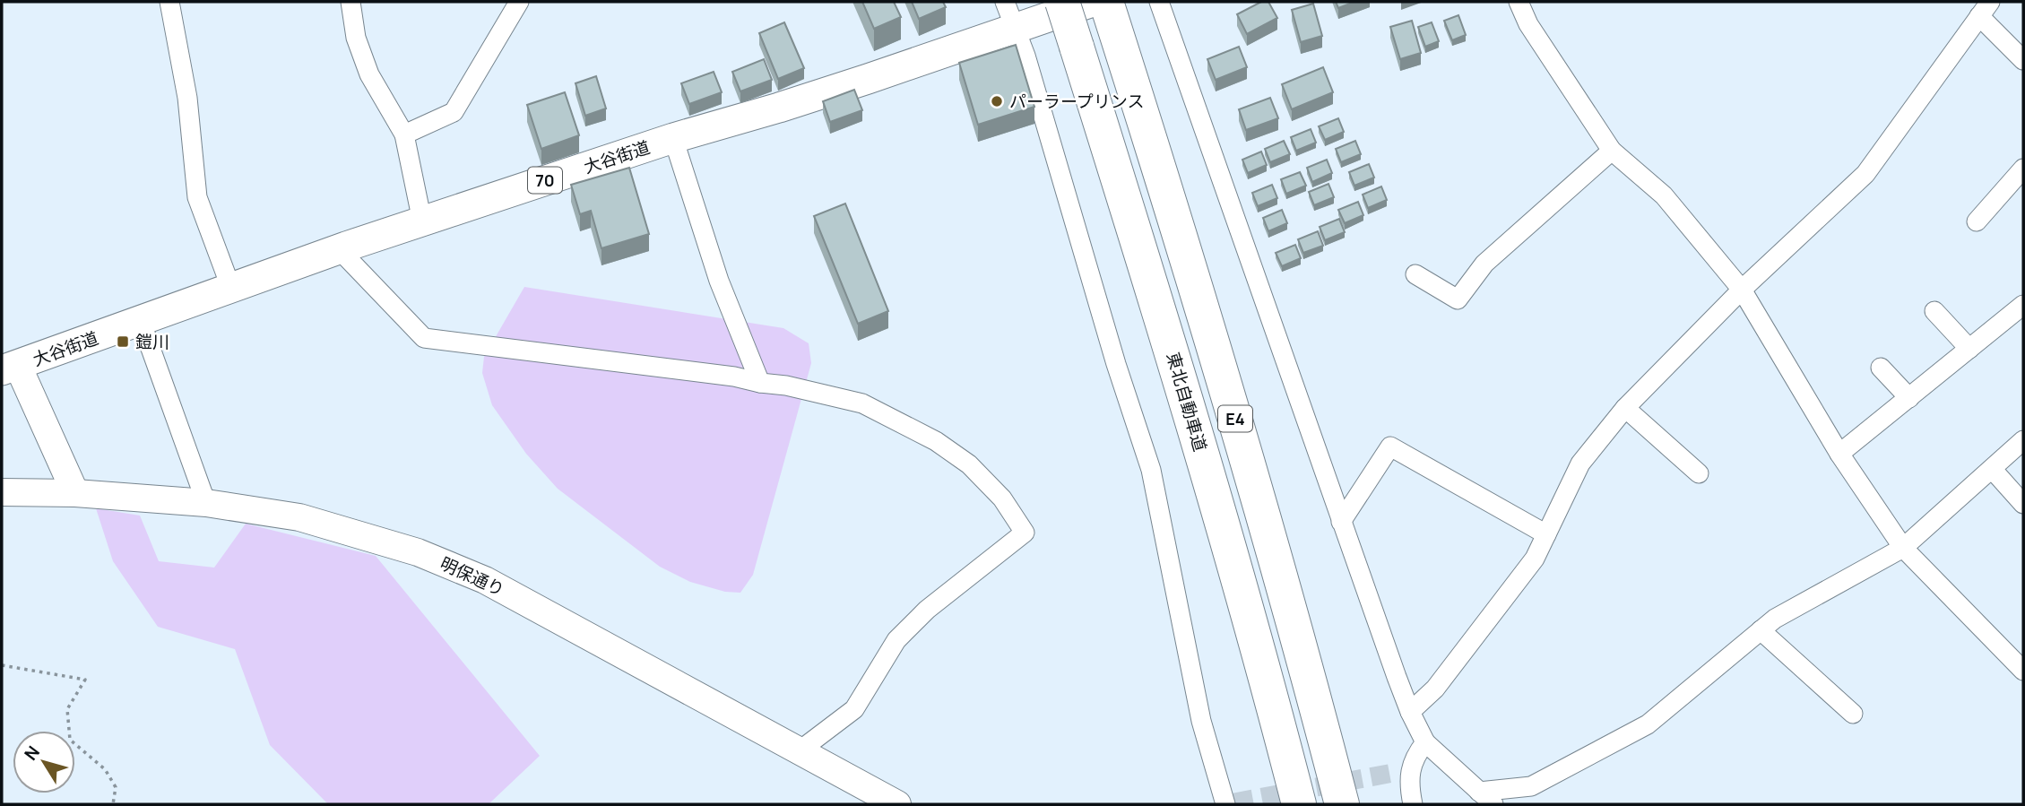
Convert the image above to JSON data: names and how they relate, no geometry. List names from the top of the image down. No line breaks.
{"streets":{"highway":["東北自動車道","E4"],"main road":["大谷街道","70"],"street":["明保通り"]},"places":{"other":["パーラープリンス"],"transit":["鎧川"]},"north":"top left"}
